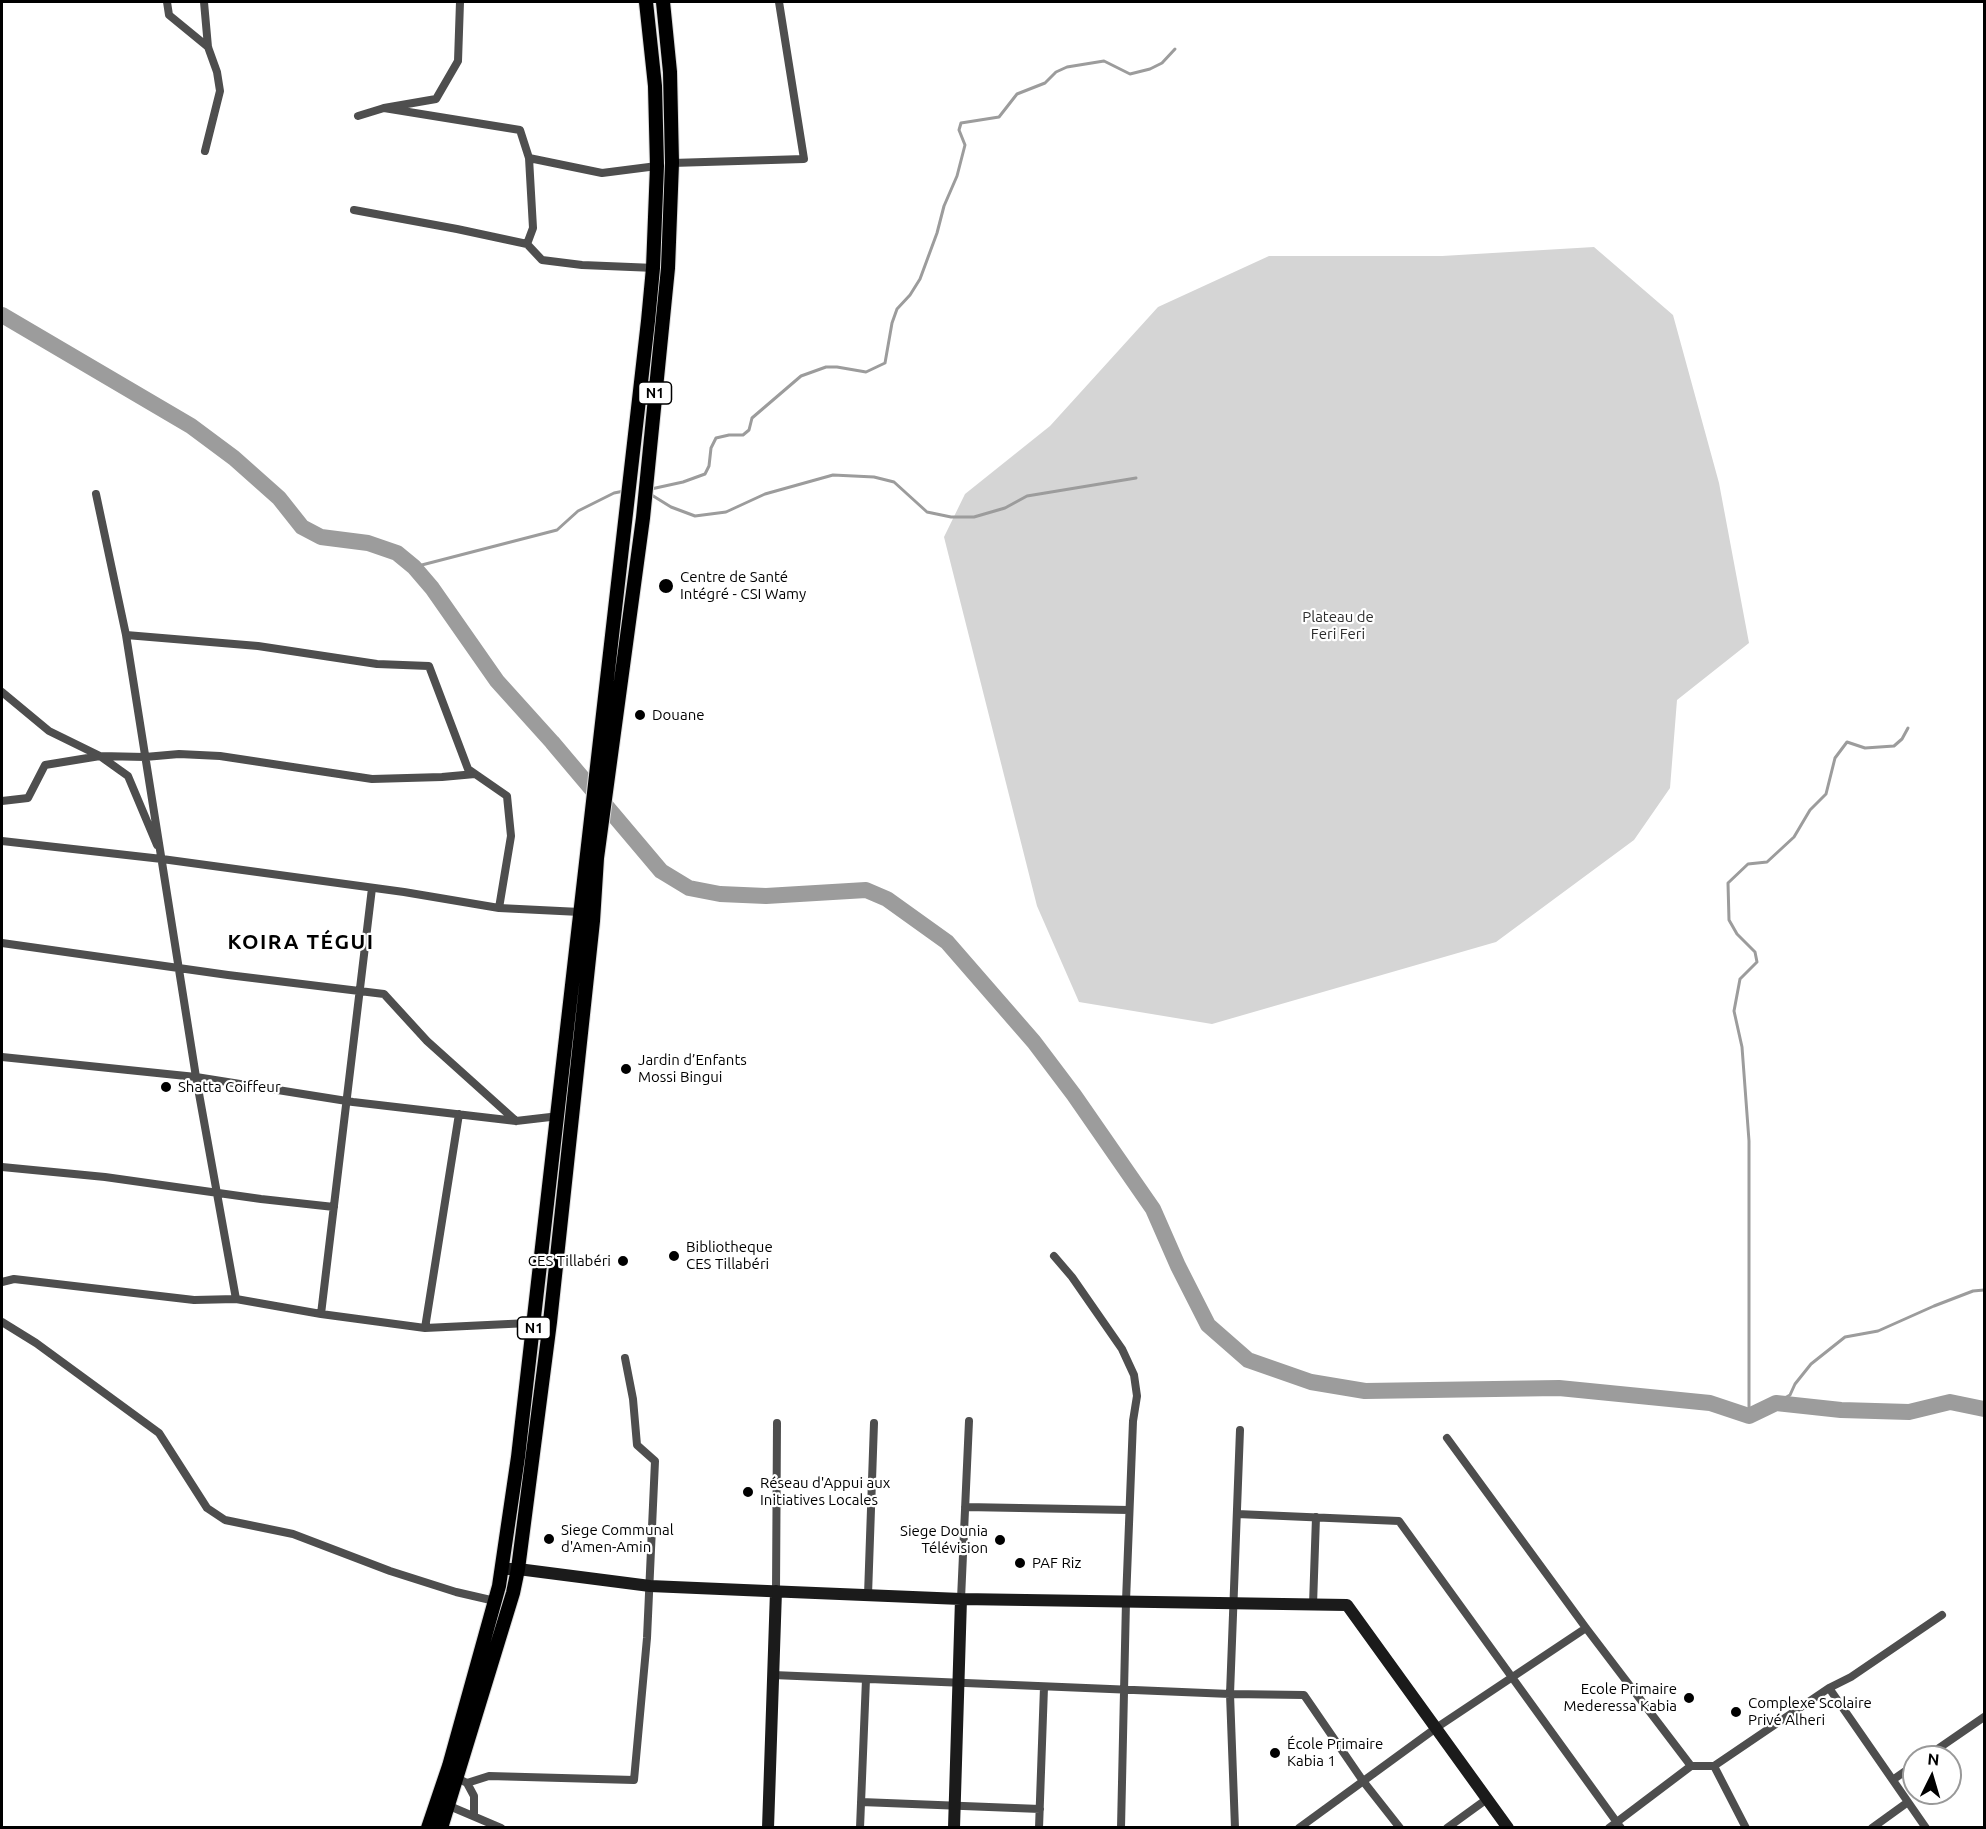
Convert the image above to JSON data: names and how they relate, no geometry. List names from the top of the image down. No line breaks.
{"streets":{"main road":["N1"]},"districts":["KOIRA TÉGUI"],"parks":["Plateau de Feri Feri"],"places":["Centre de Santé Intégré - CSI Wamy","Douane","Jardin d’Enfants Mossi Bingui","Shatta Coiffeur","Bibliotheque CES Tillabéri","CES Tillabéri","Réseau d'Appui aux Initiatives Locales","Siege Communal d'Amen-Amin","Siege Dounia Télévision","PAF Riz","Ecole Primaire Mederessa Kabia","Complexe Scolaire Privé Alheri","École Primaire Kabia 1"],"north":"top"}
